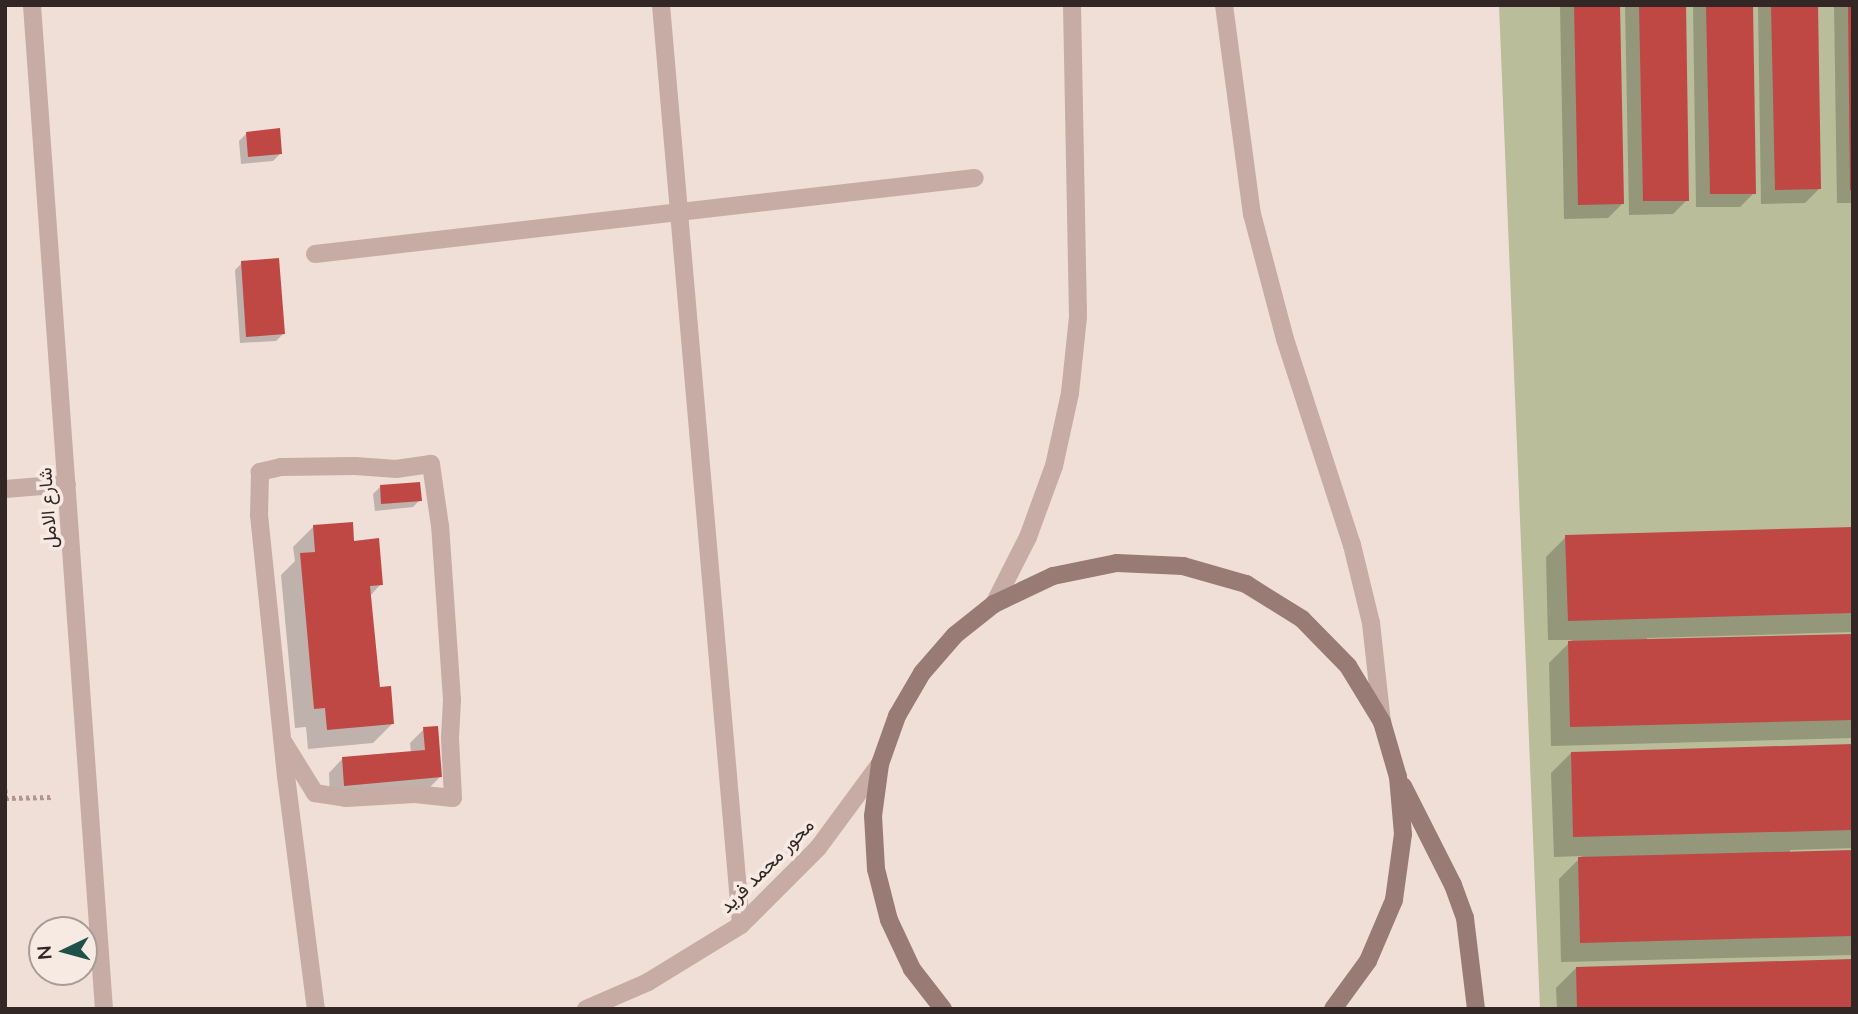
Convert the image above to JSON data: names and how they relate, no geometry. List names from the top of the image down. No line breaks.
{"streets":{"street":["شارع الامل","محور محمد فريد"]},"north":"left"}
